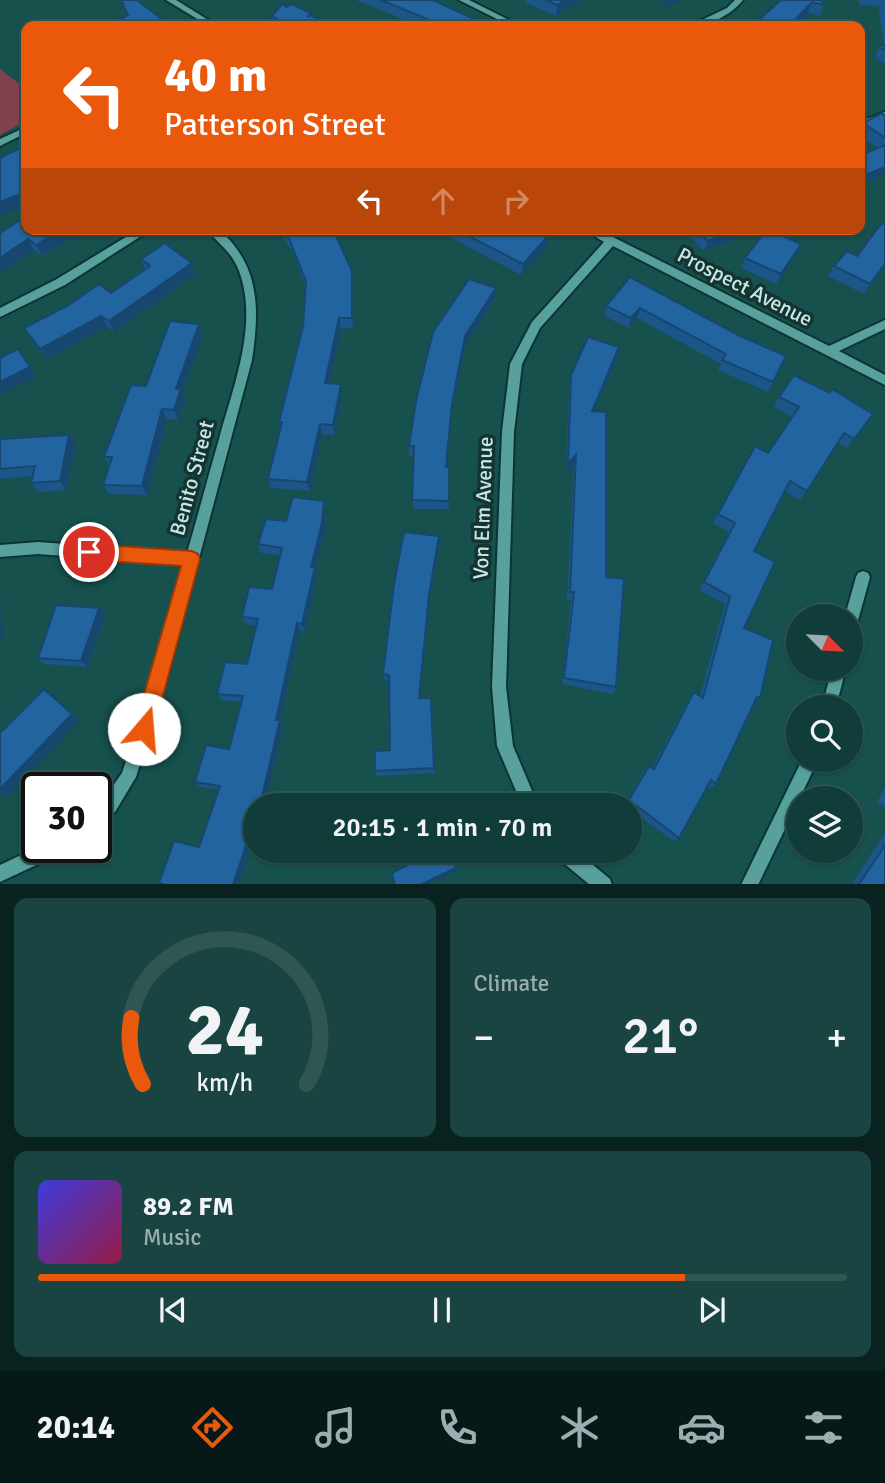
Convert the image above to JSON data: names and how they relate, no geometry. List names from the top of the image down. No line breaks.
{"streets":{"street":["Prospect Avenue","Benito Street","Von Elm Avenue"]},"crossings":[["Prospect Avenue","Von Elm Avenue"]],"north":"bottom right","page":{"turn":["40 m","Patterson Street"],"limit":"30","trip":"20:15 · 1 min · 70 m","tile":"Climate","heat":["−","21°","+"],"song":["89.2 FM","Music"],"tabs":"20:14","gauge":["24","km/h"]}}
